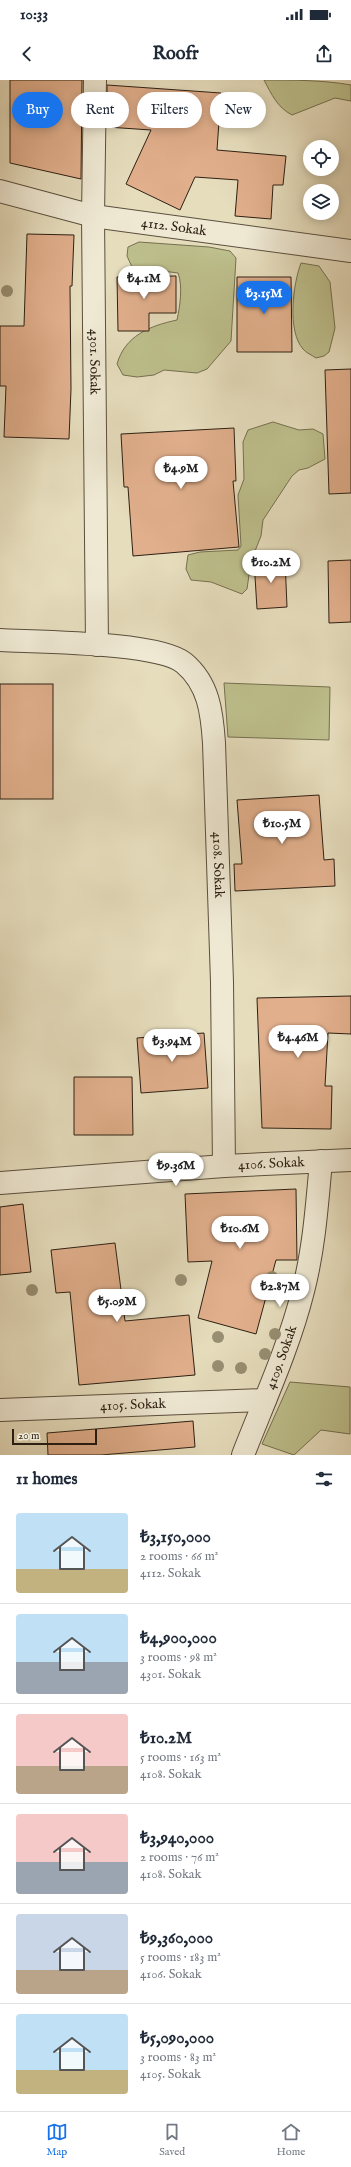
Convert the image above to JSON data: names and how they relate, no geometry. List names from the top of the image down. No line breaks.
{"streets":{"street":["4112. Sokak","4301. Sokak","4108. Sokak","4106. Sokak","4109. Sokak","4105. Sokak"]},"crossings":[["4112. Sokak","4301. Sokak"],["4301. Sokak","4108. Sokak"],["4108. Sokak","4106. Sokak"],["4106. Sokak","4109. Sokak"],["4109. Sokak","4105. Sokak"]],"scale_bar":"20 m","page":{"status":"10:33","header":"Roofr","chip":["Buy","Rent","Filters","New"],"price":["₺4.1M","₺3.15M","₺4.9M","₺10.2M","₺10.5M","₺4.46M","₺3.94M","₺9.36M","₺10.6M","₺2.87M","₺5.09M"],"scale":"20 m","heading":"11 homes","list":[{"name":"₺3,150,000","note":"2 rooms · 66 m² · 4112. Sokak"},{"name":"₺4,900,000","note":"3 rooms · 98 m² · 4301. Sokak"},{"name":"₺10.2M","note":"5 rooms · 163 m² · 4108. Sokak"},{"name":"₺3,940,000","note":"2 rooms · 76 m² · 4108. Sokak"},{"name":"₺9,360,000","note":"5 rooms · 183 m² · 4106. Sokak"},{"name":"₺5,090,000","note":"3 rooms · 83 m² · 4105. Sokak"}],"tabs":["Map","Saved","Home"]}}
